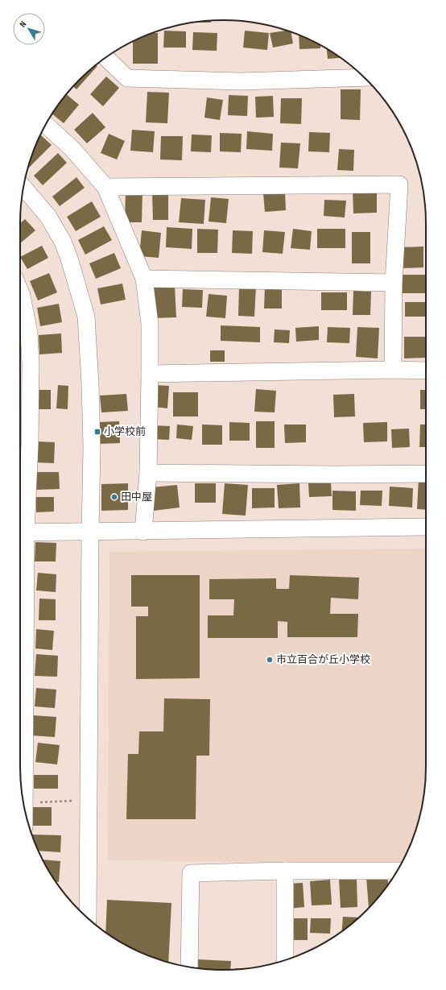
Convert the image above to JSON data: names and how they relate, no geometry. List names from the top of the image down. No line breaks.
{"places":{"transit":["小学校前"],"other":["田中屋","市立百合が丘小学校"]},"north":"top left"}
